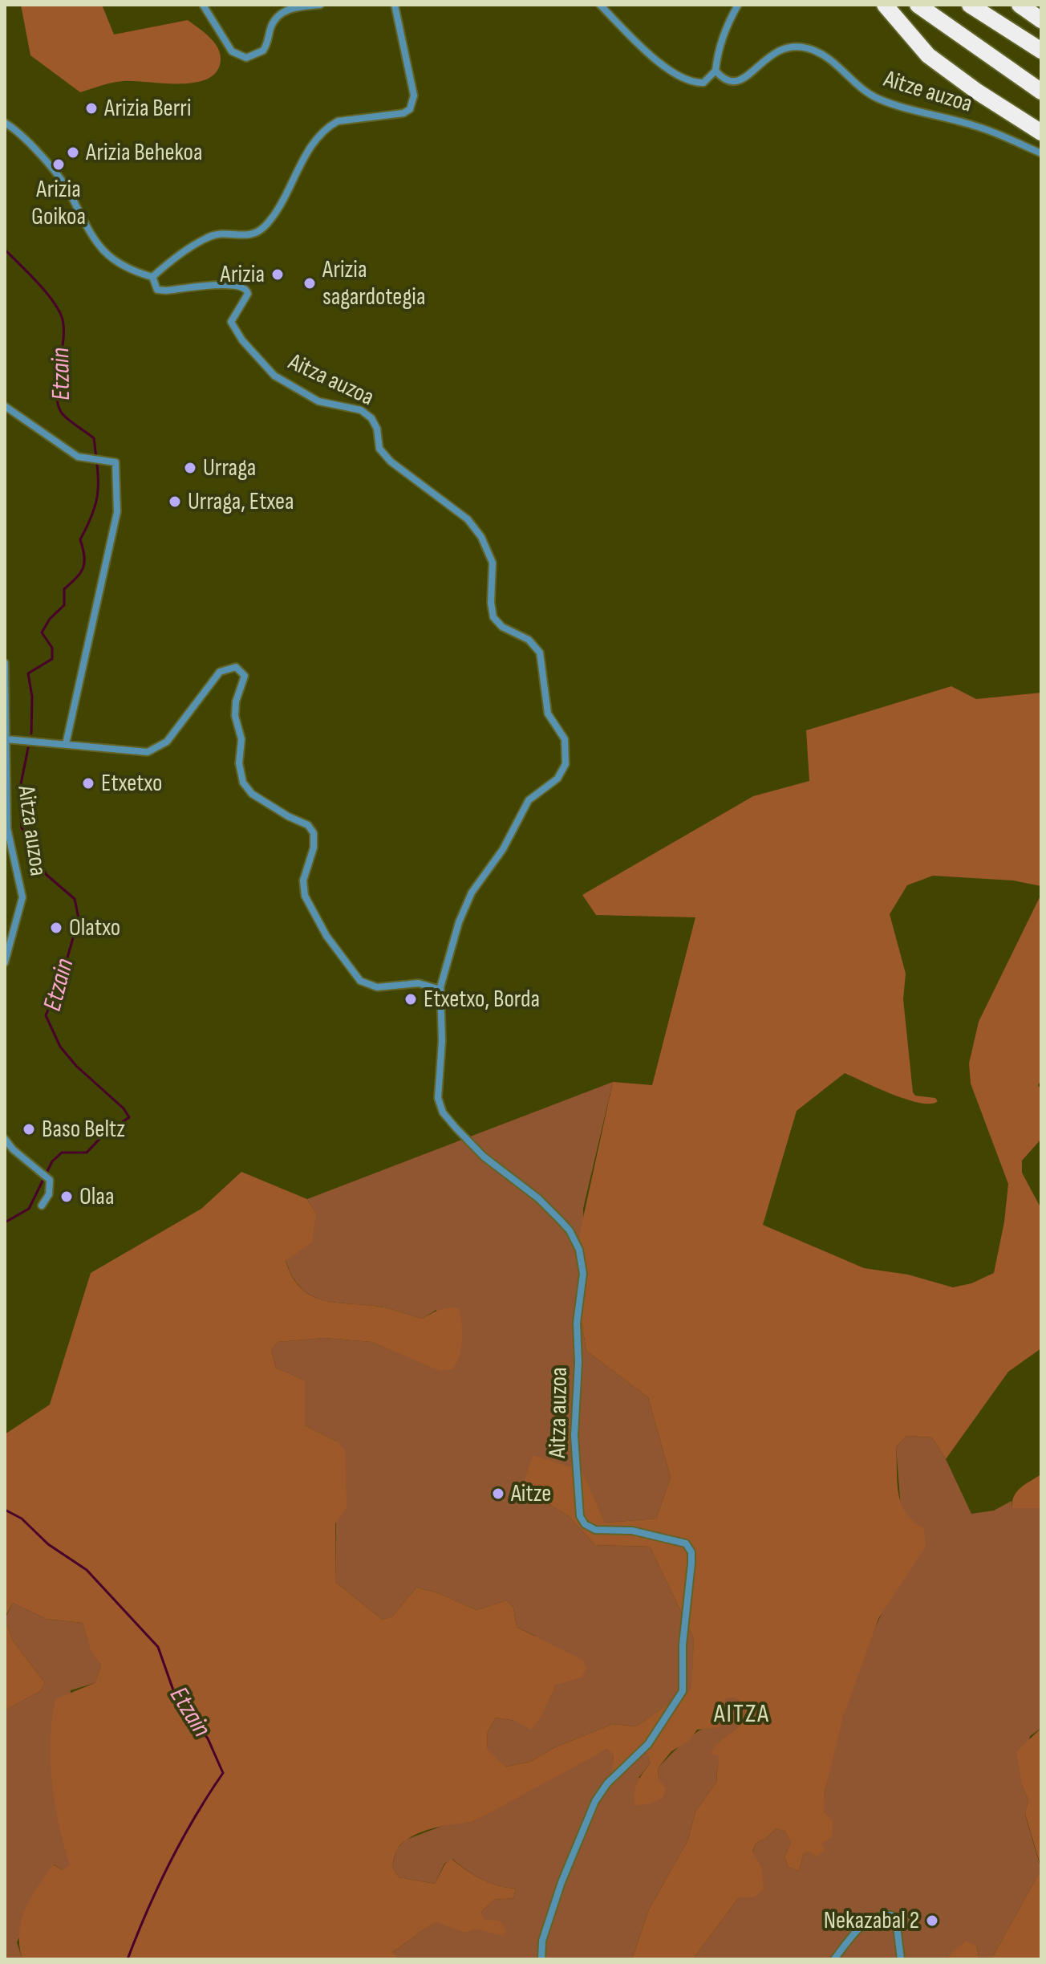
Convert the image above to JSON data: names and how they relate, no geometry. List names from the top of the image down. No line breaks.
{"streets":{"street":["Aitze auzoa","Aitza auzoa"]},"districts":["AITZA"],"water":["Etzain"],"places":["Arizia Berri","Arizia Behekoa","Arizia Goikoa","Arizia","Arizia sagardotegia","Urraga","Urraga, Etxea","Etxetxo","Olatxo","Etxetxo, Borda","Baso Beltz","Olaa","Aitze","Nekazabal 2"]}
